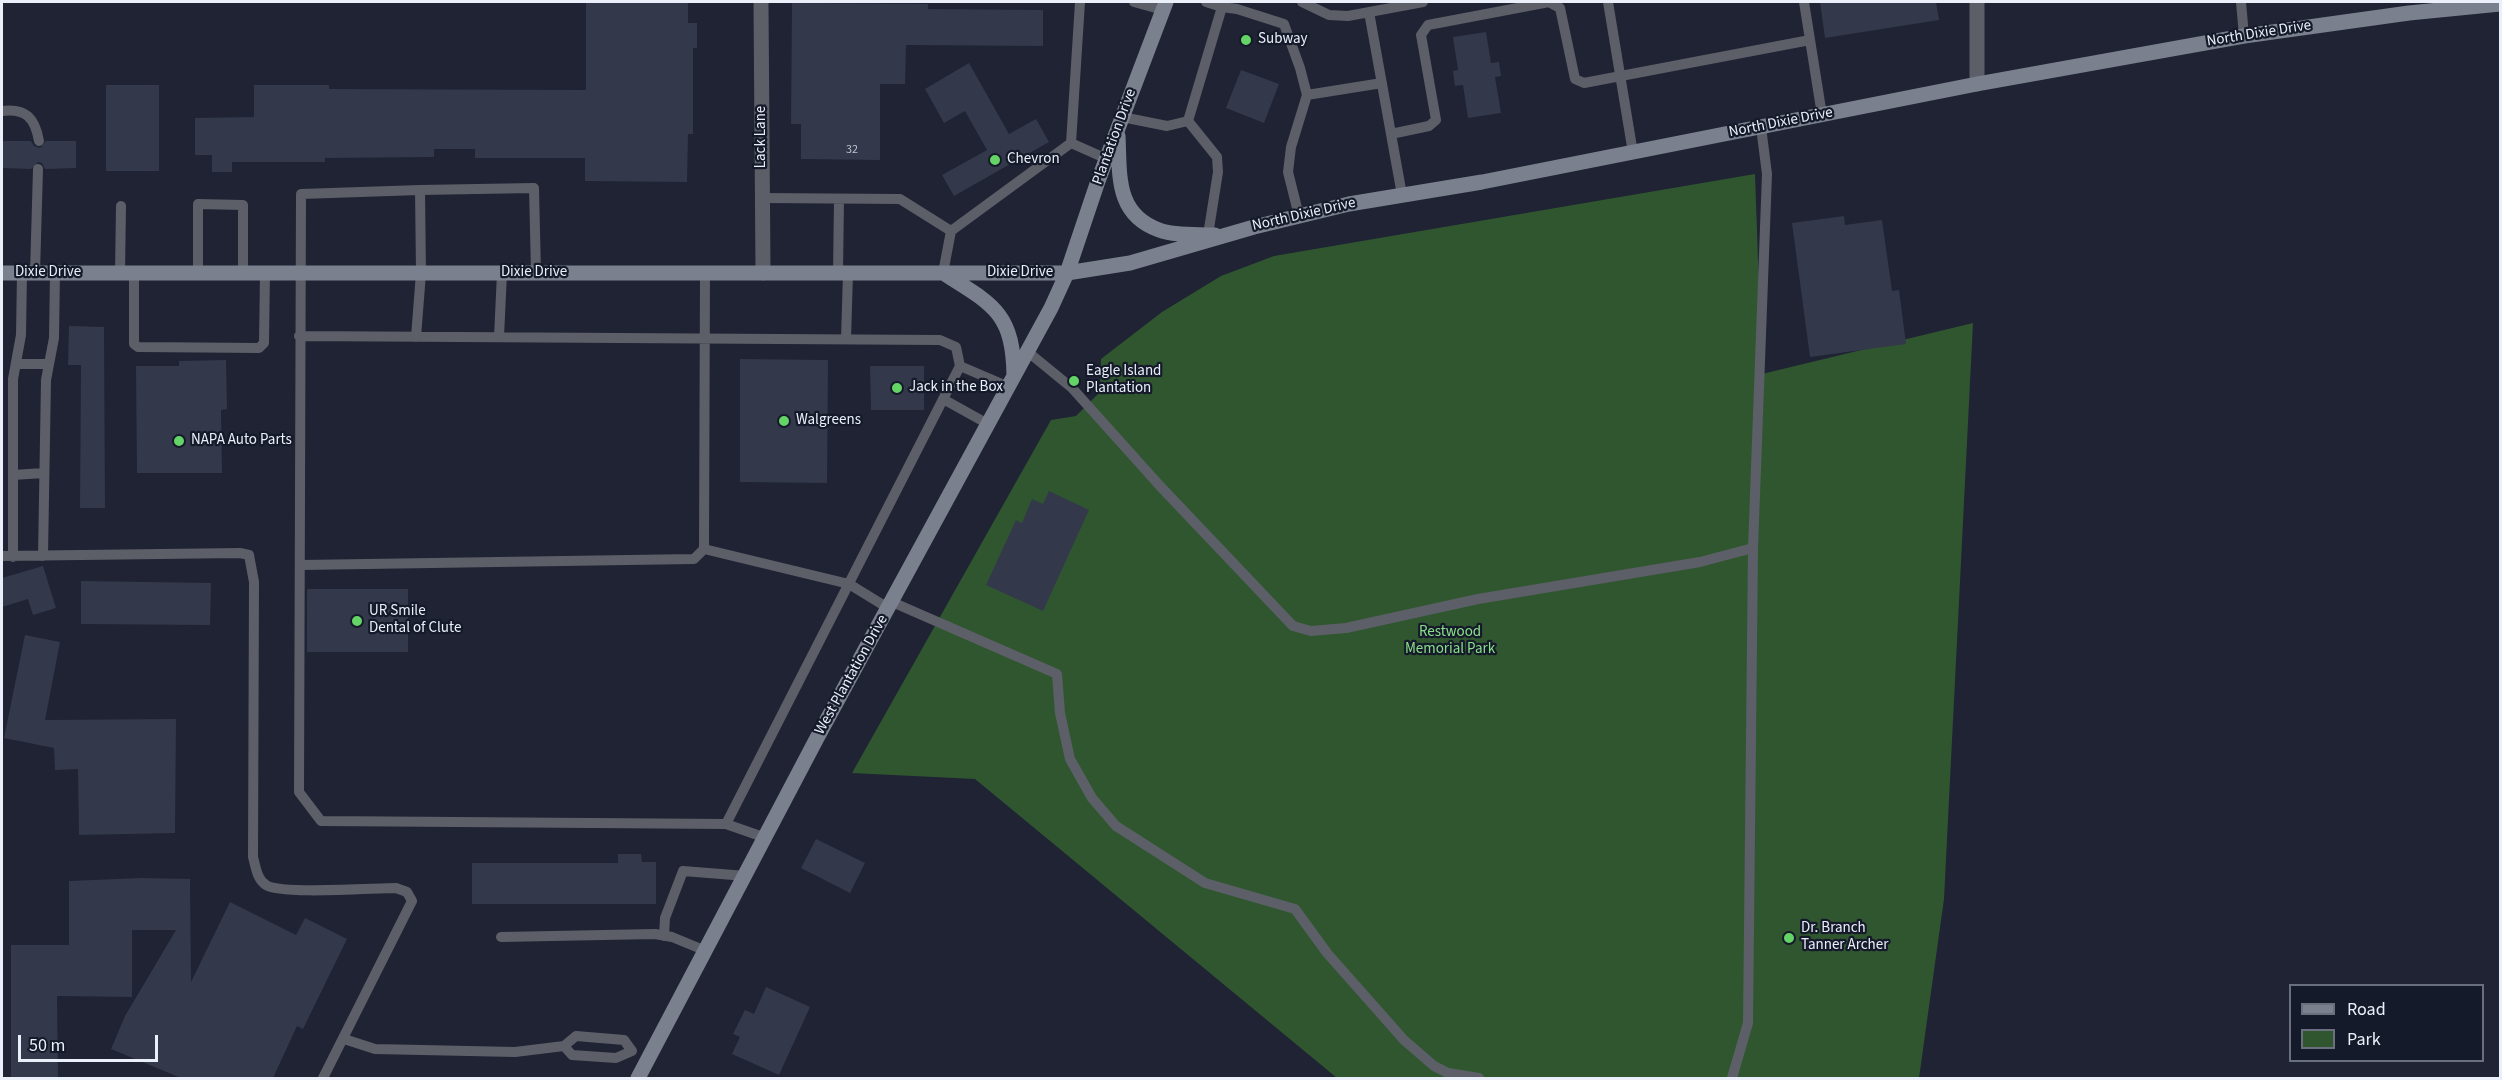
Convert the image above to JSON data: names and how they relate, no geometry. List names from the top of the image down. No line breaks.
{"streets":{"main road":["North Dixie Drive","Plantation Drive","Dixie Drive","West Plantation Drive"],"street":["Lack Lane"]},"crossings":[["North Dixie Drive","Plantation Drive"],["North Dixie Drive","Dixie Drive"],["North Dixie Drive","West Plantation Drive"],["Lack Lane","Dixie Drive"],["Plantation Drive","Dixie Drive"],["Plantation Drive","West Plantation Drive"],["Dixie Drive","West Plantation Drive"]],"parks":["Restwood Memorial Park"],"places":["Subway","Chevron","Eagle Island Plantation","Jack in the Box","Walgreens","NAPA Auto Parts","UR Smile Dental of Clute","Dr. Branch Tanner Archer"],"house_numbers":["32"],"legend":["Road","Park"],"scale_bar":"50 m"}
